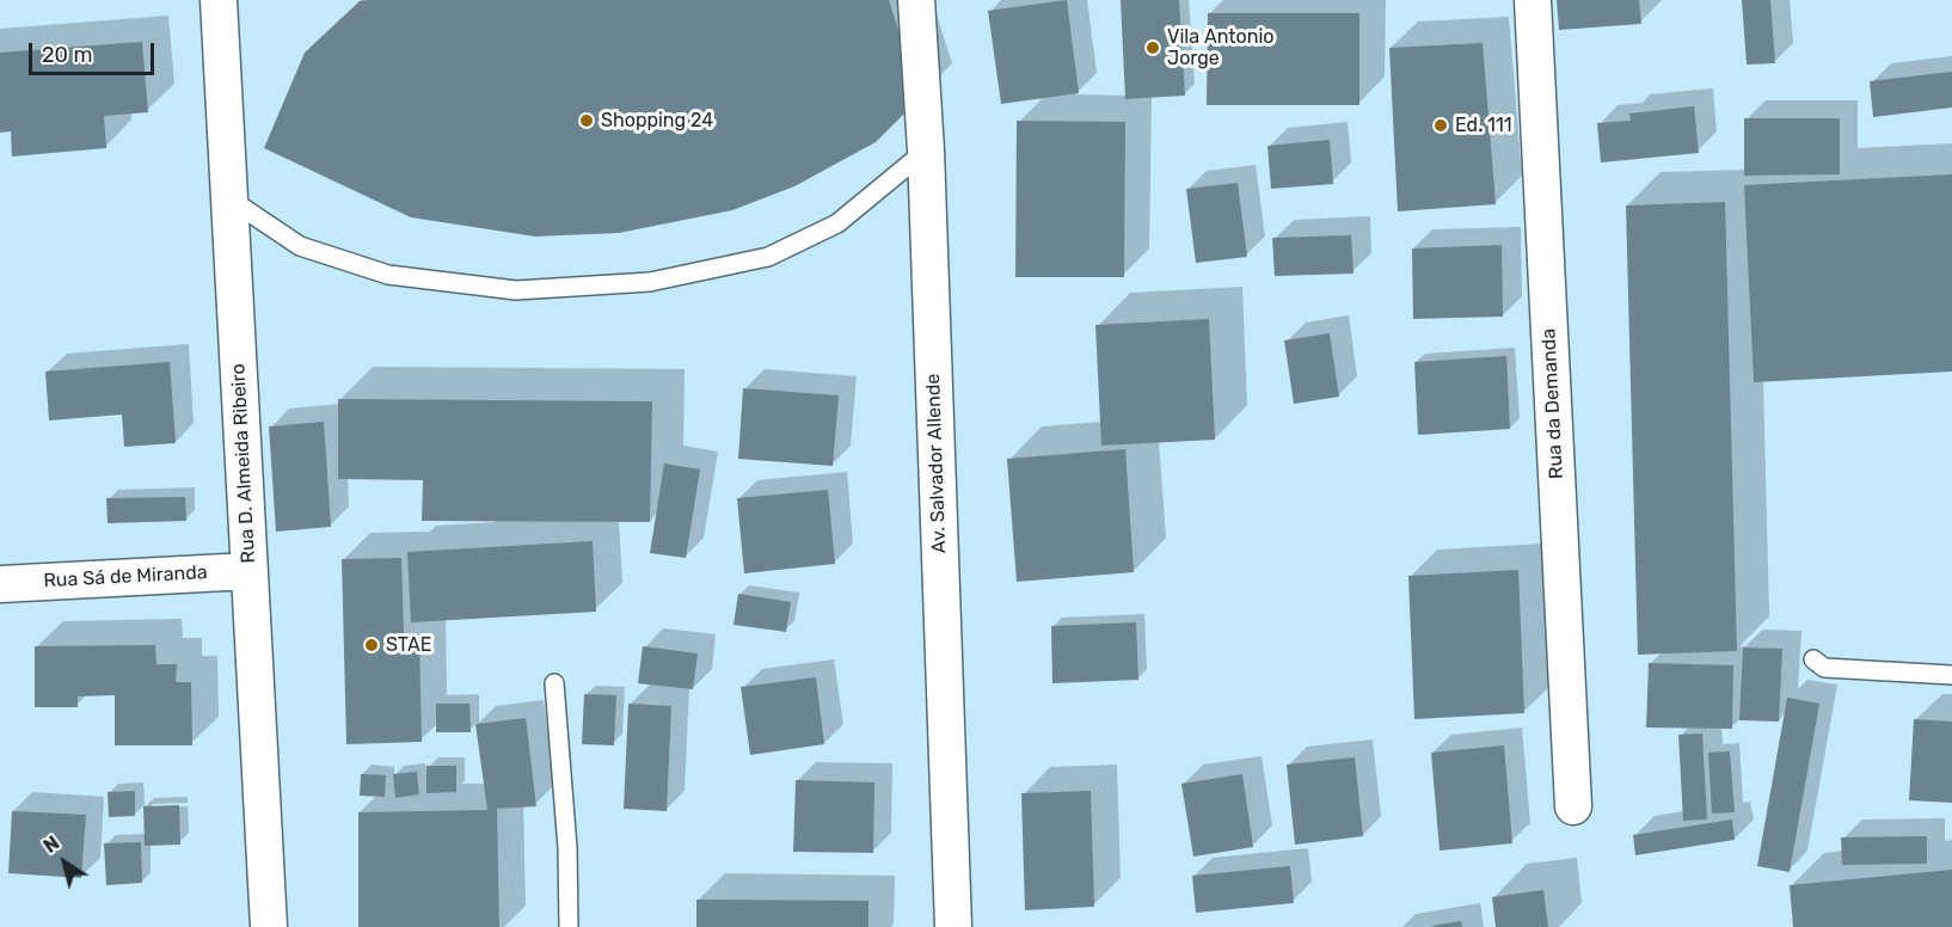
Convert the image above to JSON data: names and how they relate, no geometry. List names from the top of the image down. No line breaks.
{"streets":{"street":["Rua da Demanda","Rua D. Almeida Ribeiro","Av. Salvador Allende","Rua Sá de Miranda"]},"crossings":[["Rua D. Almeida Ribeiro","Rua Sá de Miranda"]],"places":["Vila Antonio Jorge","Shopping 24","Ed. 111","STAE"],"scale_bar":"20 m","north":"top left"}
